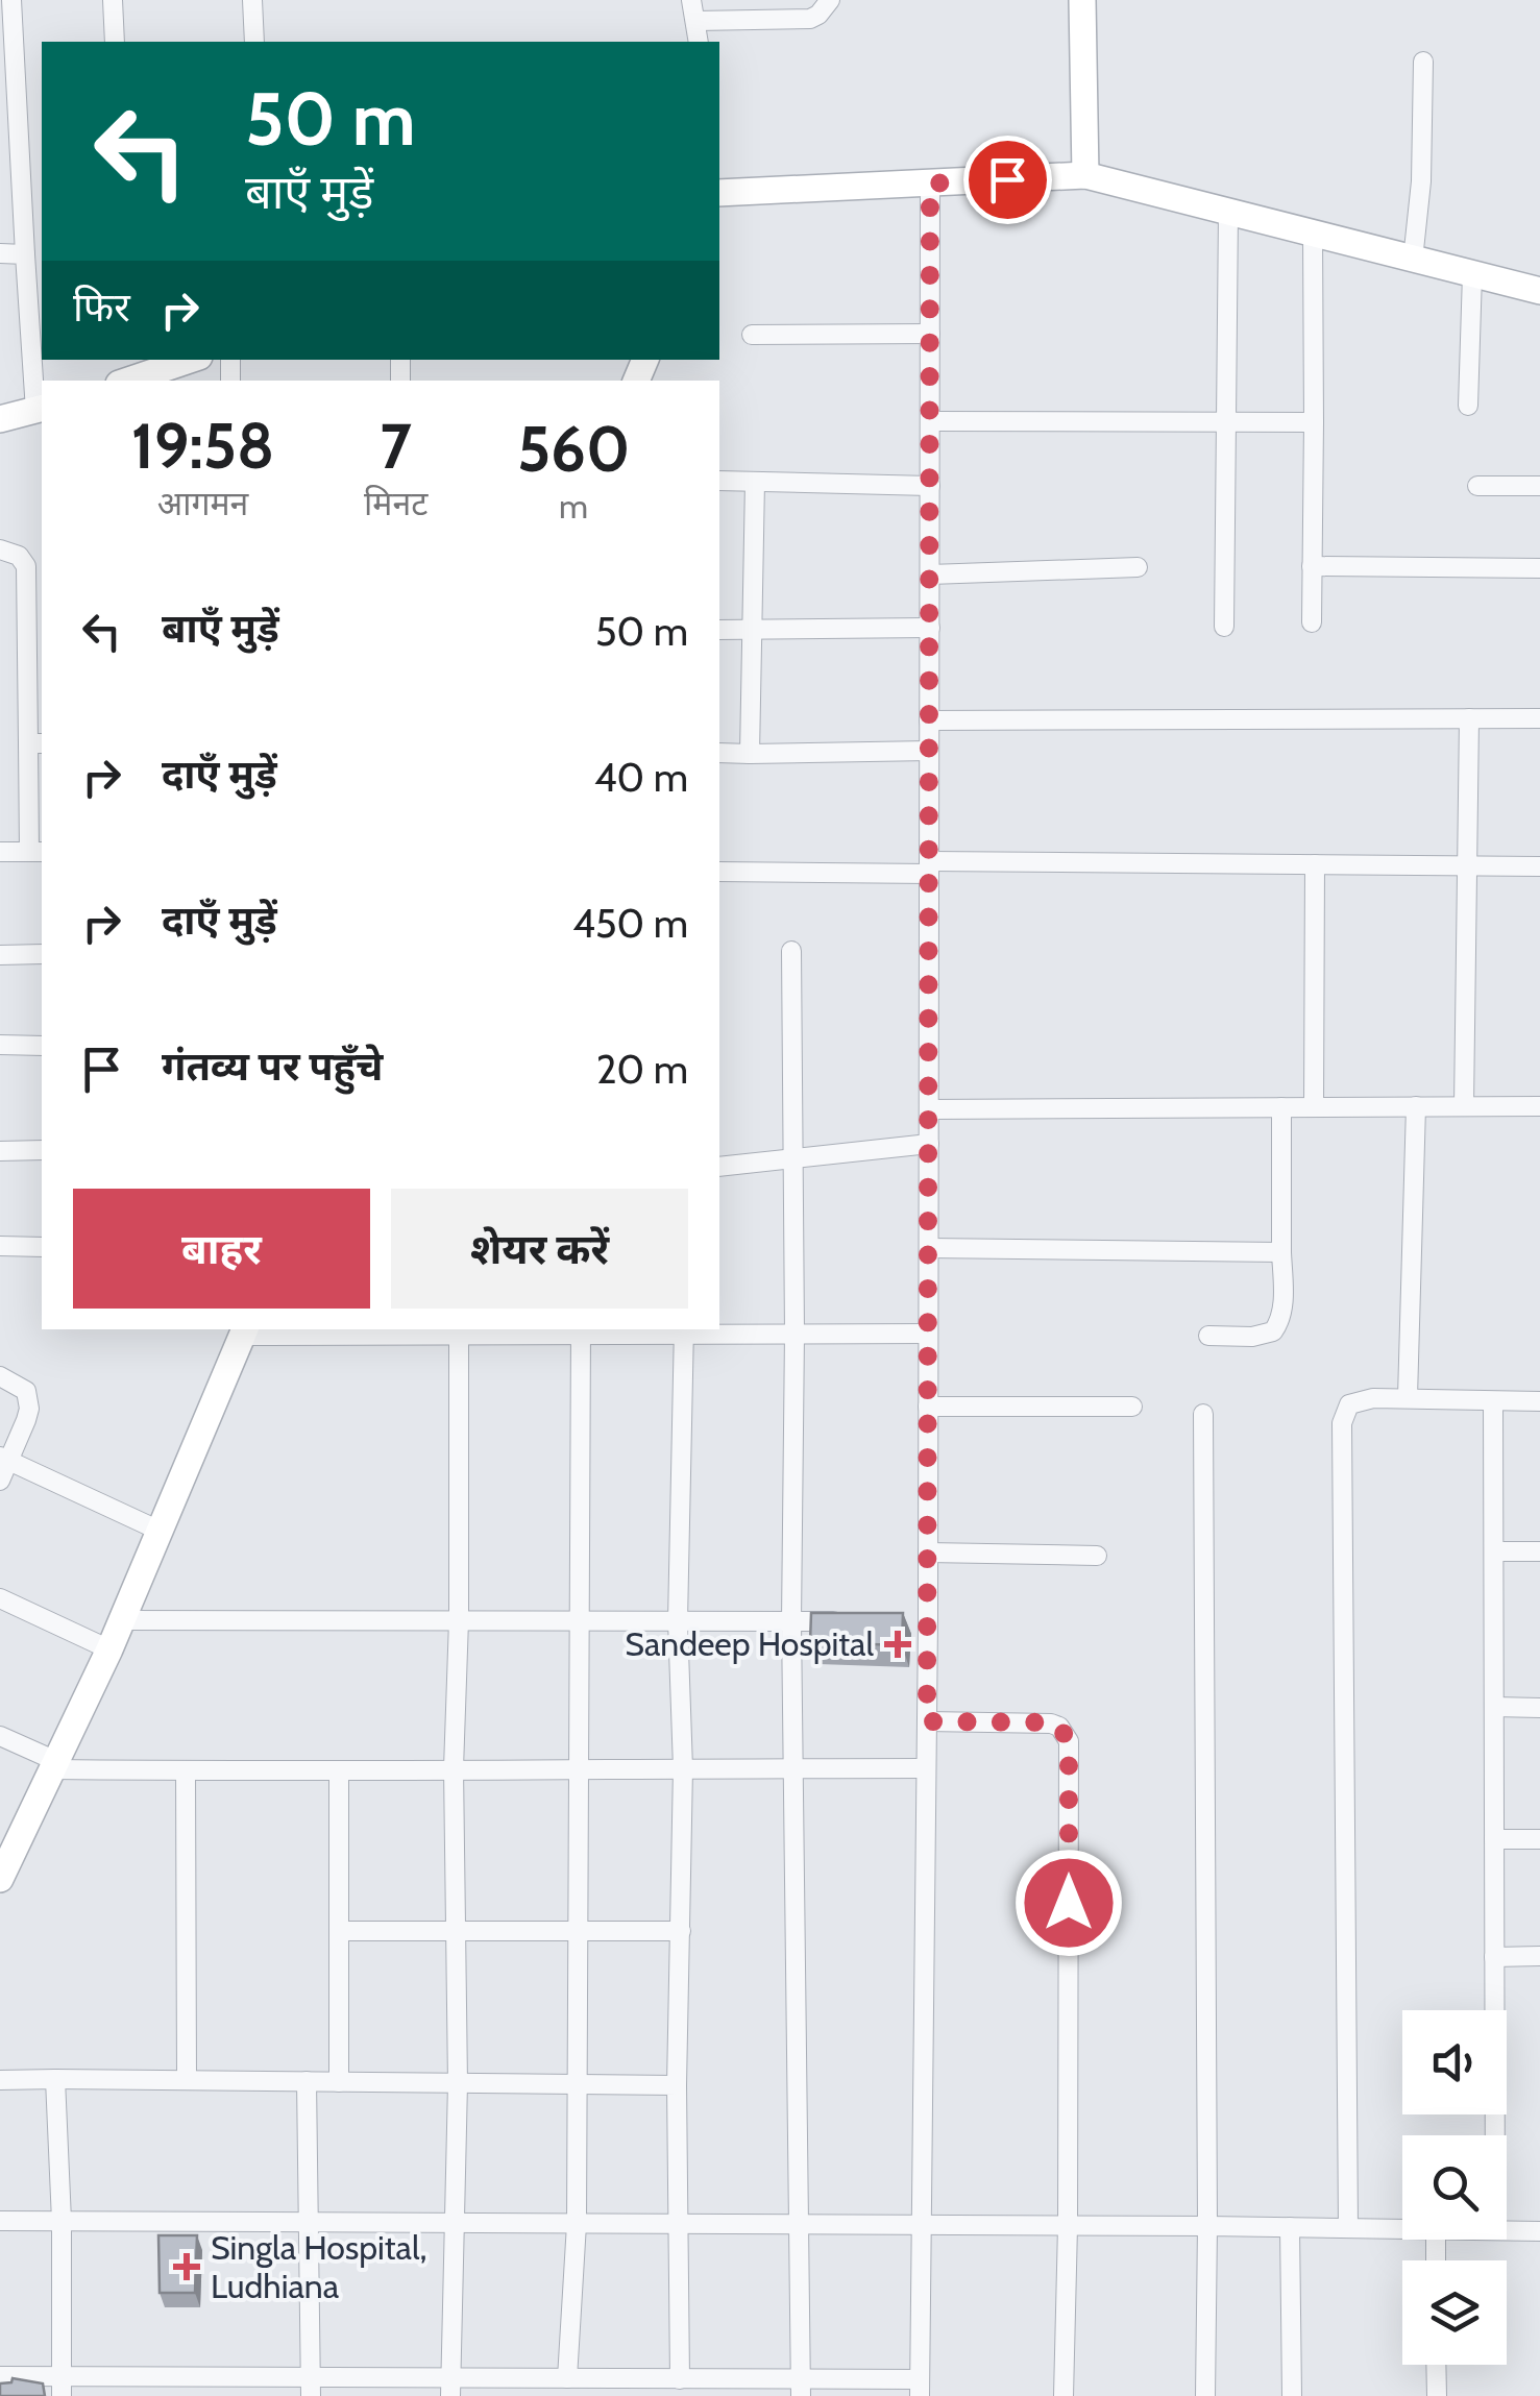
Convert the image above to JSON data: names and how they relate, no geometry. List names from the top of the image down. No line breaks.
{"places":{"health":["Sandeep Hospital","Singla Hospital, Ludhiana"]},"page":{"turn":["50 m","बाएँ मुड़ें"],"then":"फिर","eta":["19:58","आगमन","7","मिनट","560","m"],"list":[{"name":"बाएँ मुड़ें","value":"50 m"},{"name":"दाएँ मुड़ें","value":"40 m"},{"name":"दाएँ मुड़ें","value":"450 m"},{"name":"गंतव्य पर पहुँचे","value":"20 m"}],"buttons":["बाहर","शेयर करें"]}}
